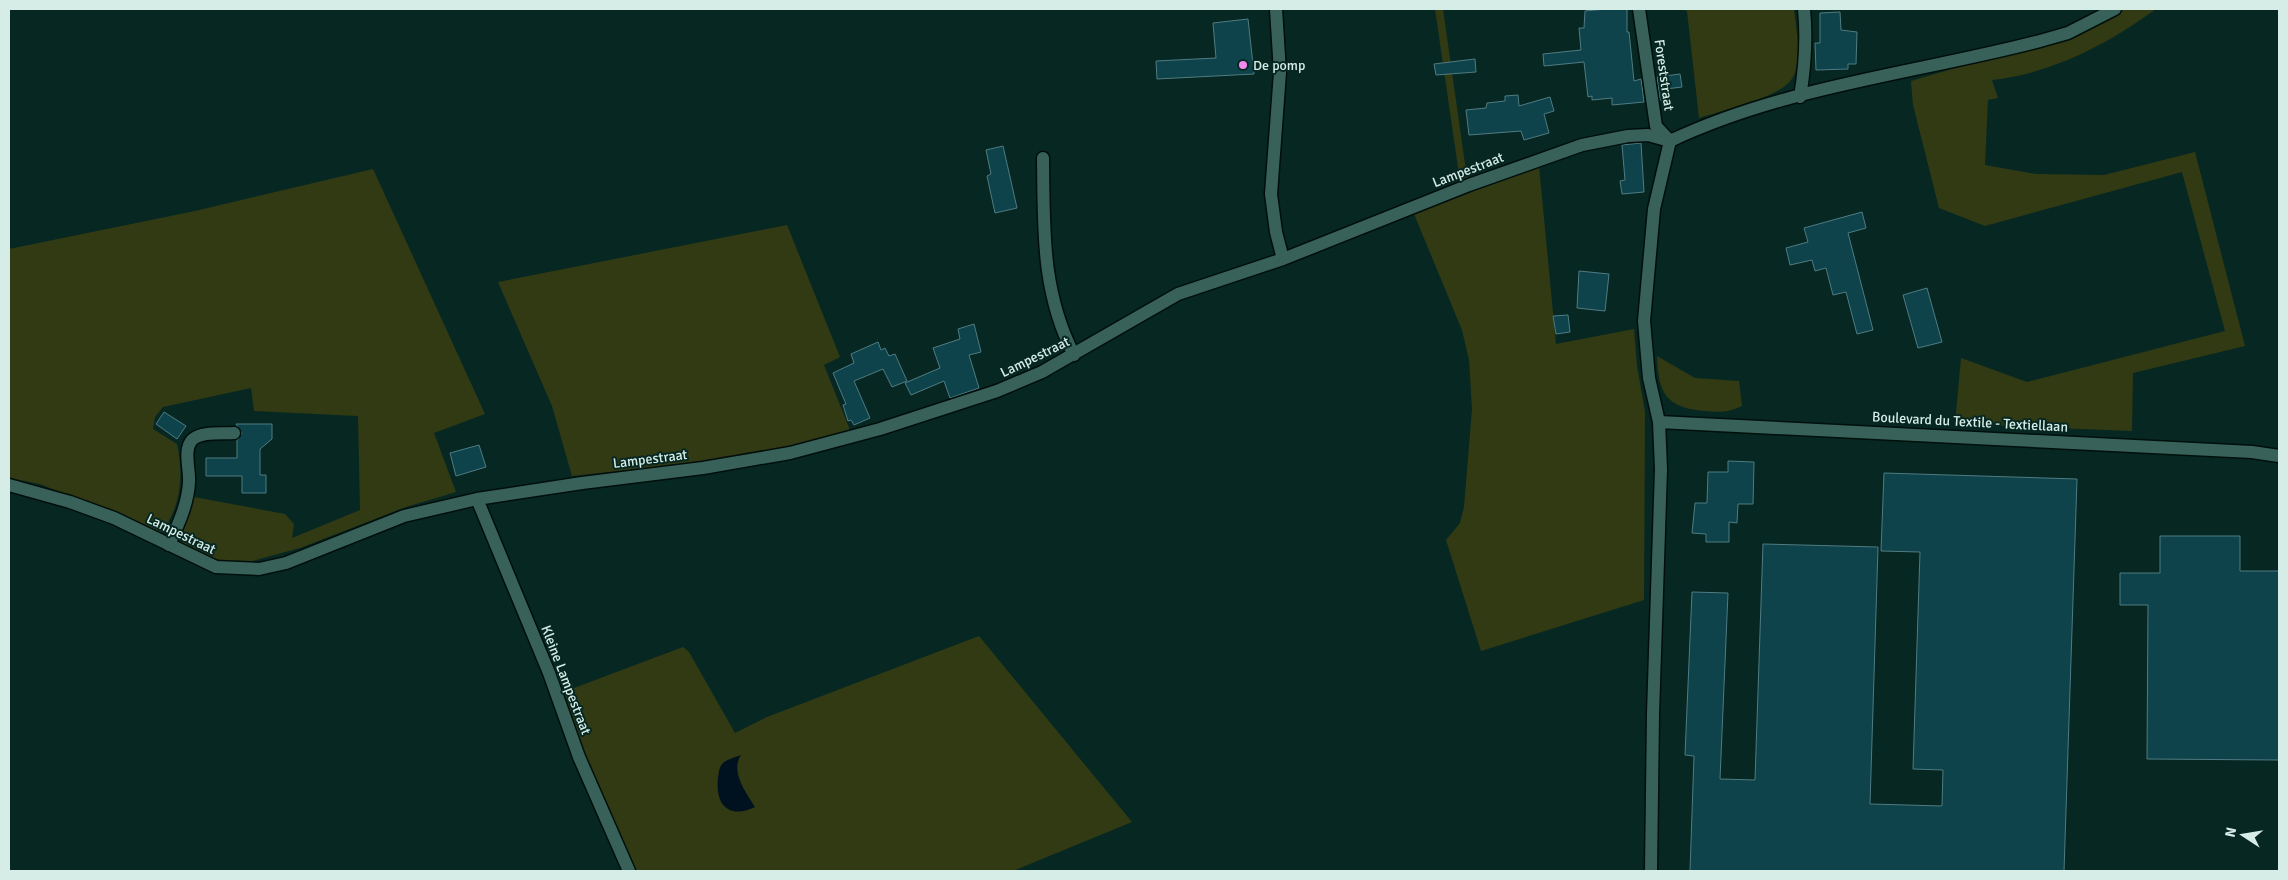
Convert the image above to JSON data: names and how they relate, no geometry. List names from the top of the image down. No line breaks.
{"streets":{"street":["Foreststraat","Lampestraat","Boulevard du Textile - Textiellaan","Kleine Lampestraat"]},"crossings":[["Foreststraat","Lampestraat"],["Lampestraat","Kleine Lampestraat"]],"places":["De pomp"],"north":"left"}
